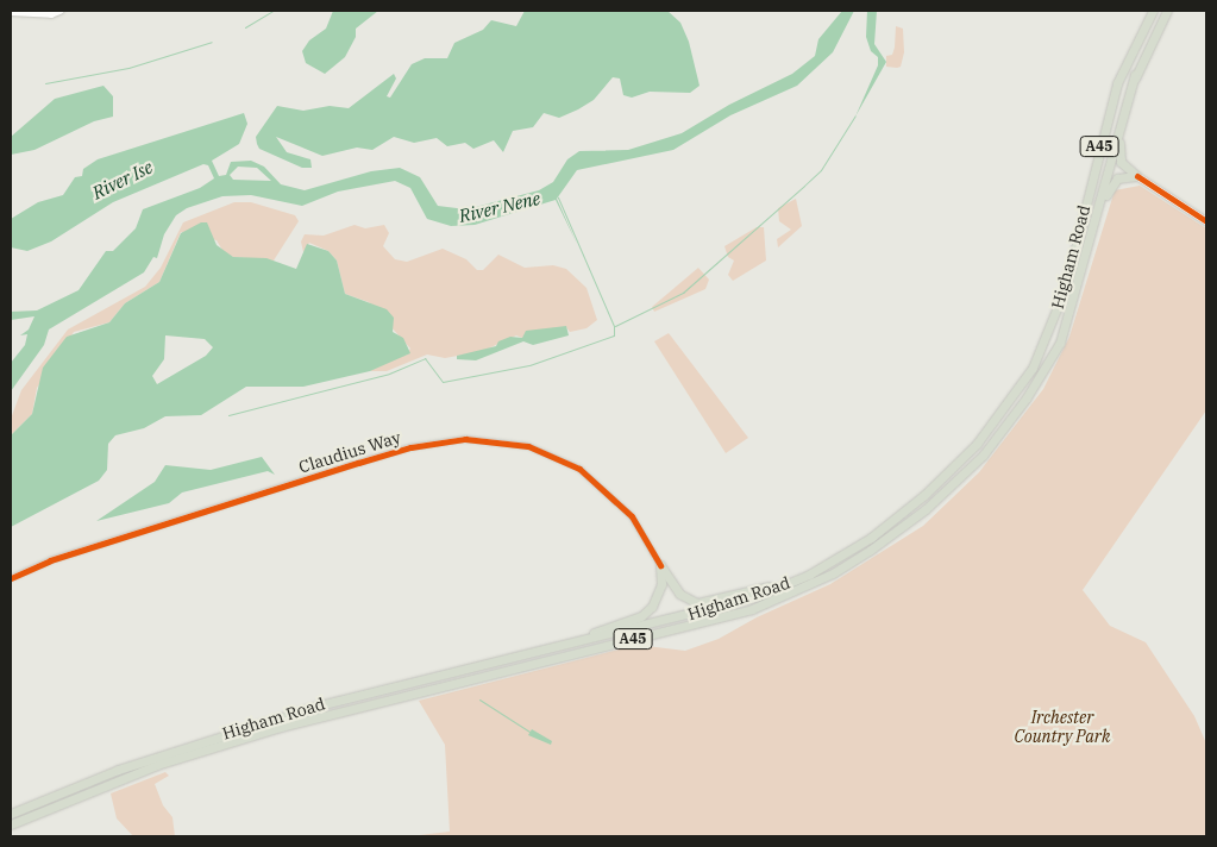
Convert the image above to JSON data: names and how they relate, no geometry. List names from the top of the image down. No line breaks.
{"streets":{"highway":["A45","Higham Road"],"street":["Claudius Way"]},"crossings":[["A45","Higham Road"]],"water":["River Ise","River Nene"],"parks":["Irchester Country Park"]}
